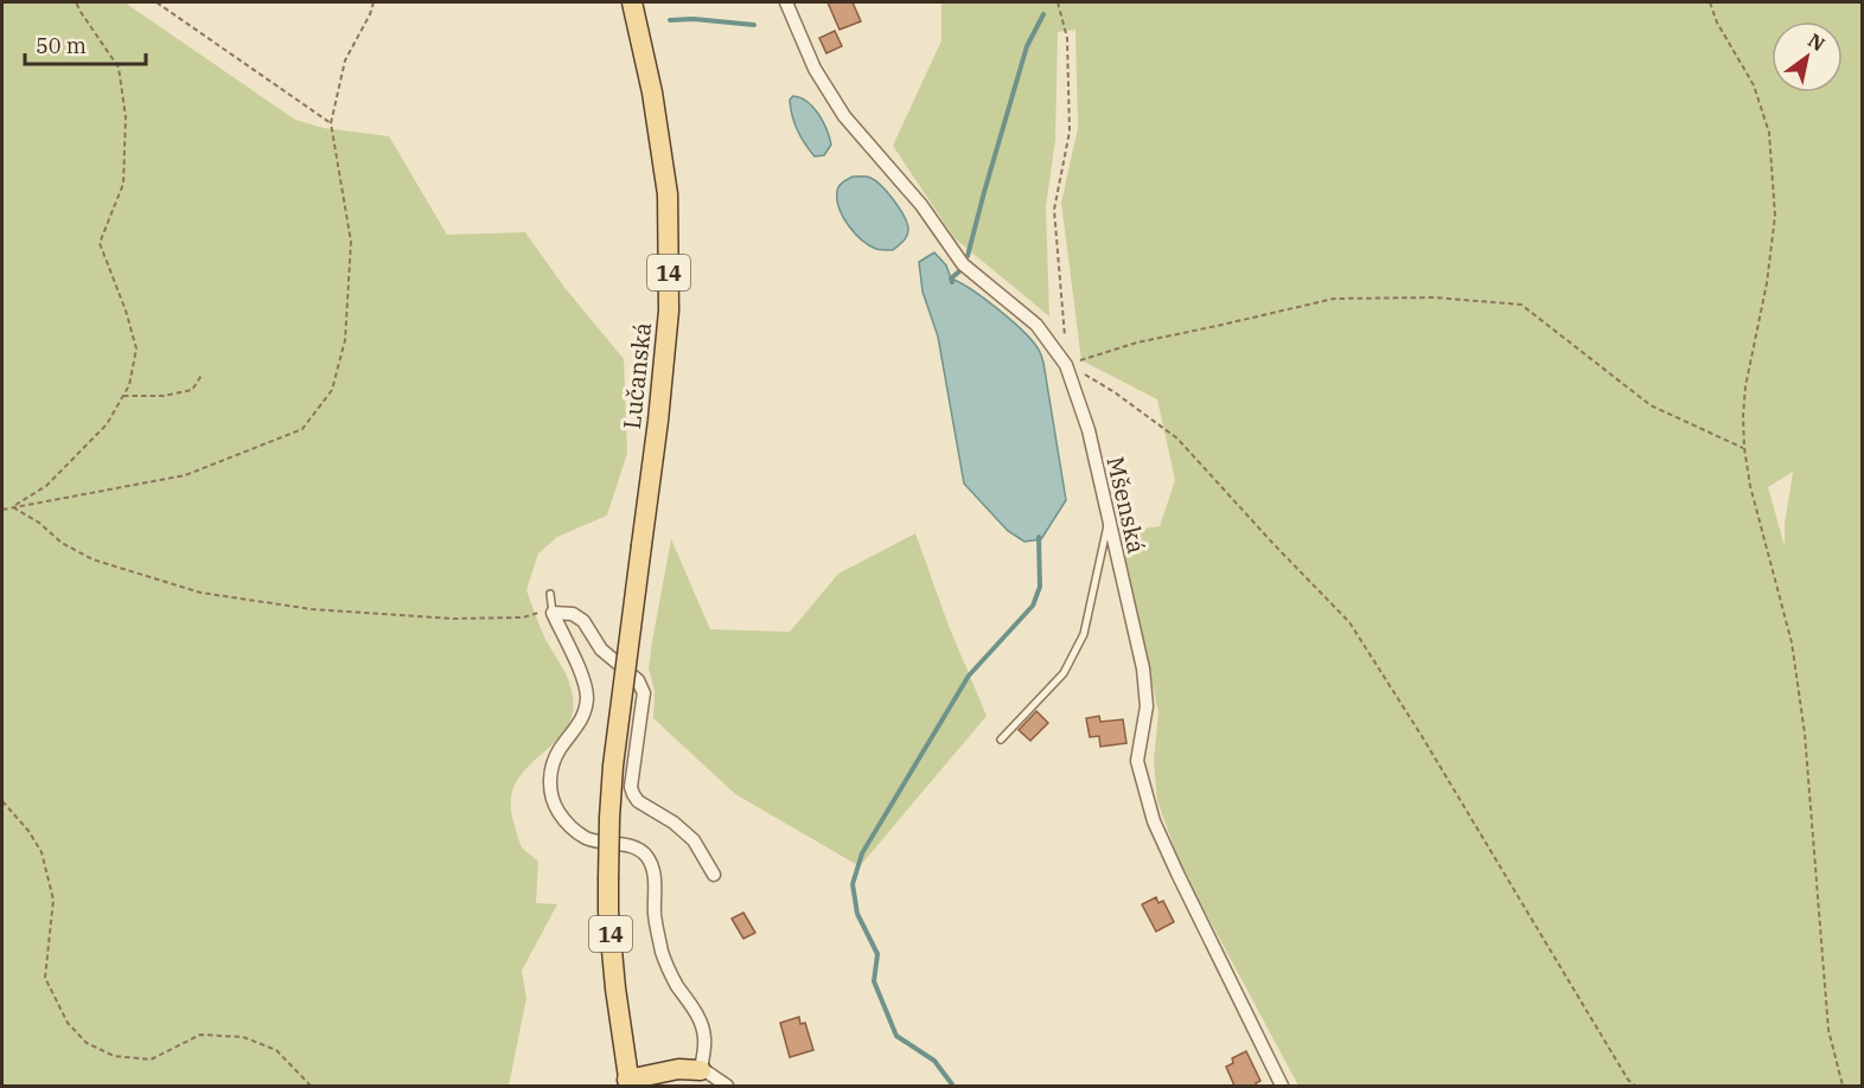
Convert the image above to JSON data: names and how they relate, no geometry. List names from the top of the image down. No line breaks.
{"streets":{"main road":["14","Lučanská"],"street":["Mšenská"]},"scale_bar":"50 m","north":"top right"}
